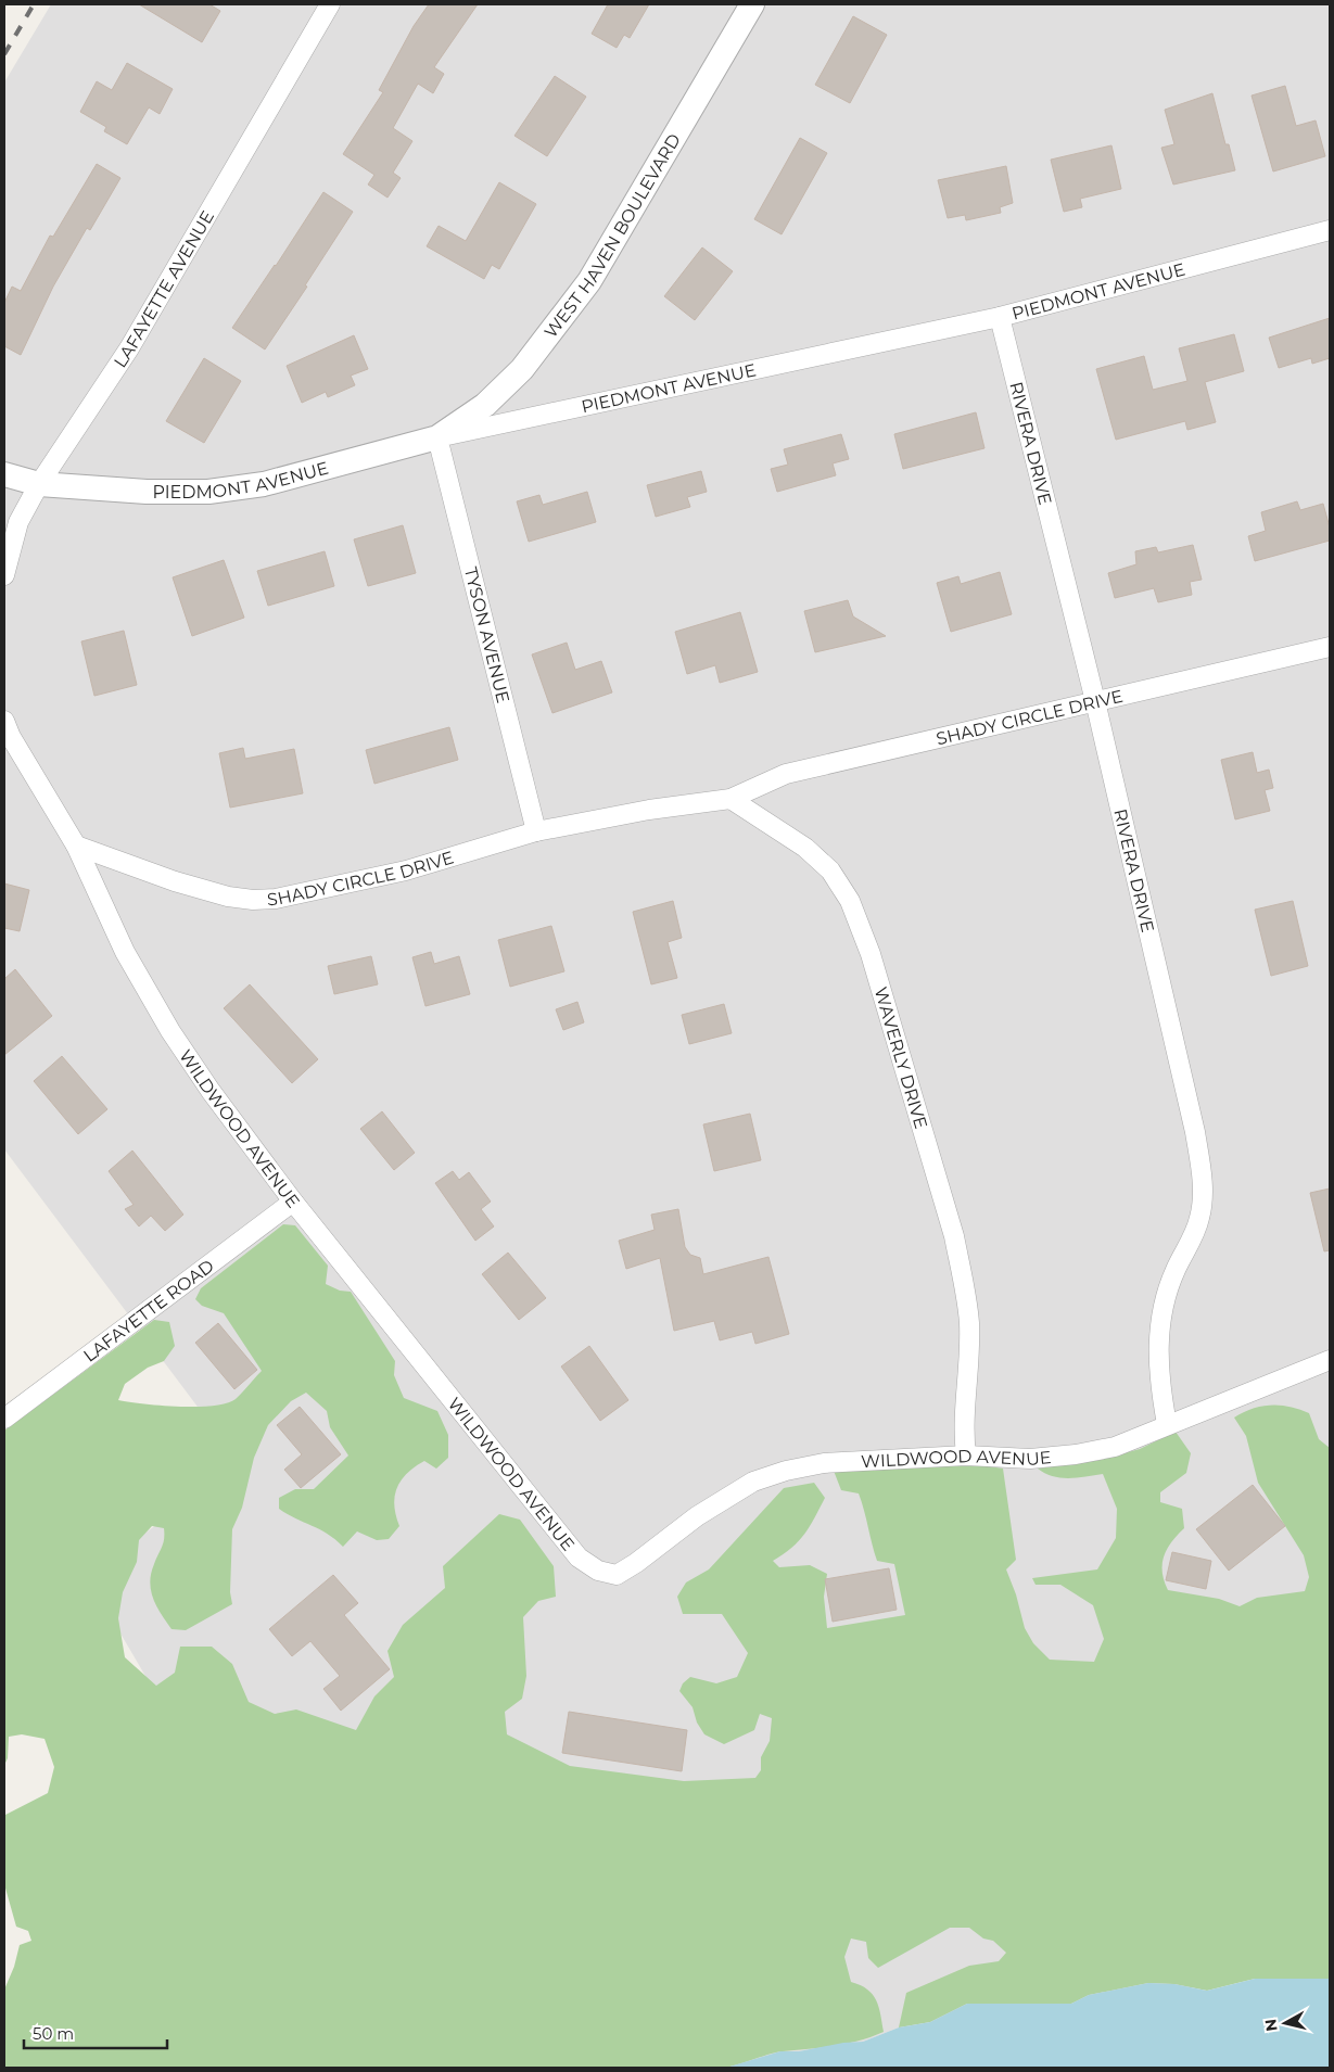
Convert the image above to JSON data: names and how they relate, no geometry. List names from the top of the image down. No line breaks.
{"streets":{"street":["WEST HAVEN BOULEVARD","LAFAYETTE AVENUE","PIEDMONT AVENUE","RIVERA DRIVE","TYSON AVENUE","SHADY CIRCLE DRIVE","WAVERLY DRIVE","WILDWOOD AVENUE","LAFAYETTE ROAD"]},"crossings":[["WEST HAVEN BOULEVARD","PIEDMONT AVENUE"],["WEST HAVEN BOULEVARD","TYSON AVENUE"],["LAFAYETTE AVENUE","PIEDMONT AVENUE"],["PIEDMONT AVENUE","RIVERA DRIVE"],["PIEDMONT AVENUE","TYSON AVENUE"],["RIVERA DRIVE","SHADY CIRCLE DRIVE"],["RIVERA DRIVE","WILDWOOD AVENUE"],["TYSON AVENUE","SHADY CIRCLE DRIVE"],["SHADY CIRCLE DRIVE","WAVERLY DRIVE"],["SHADY CIRCLE DRIVE","WILDWOOD AVENUE"],["WAVERLY DRIVE","WILDWOOD AVENUE"],["WILDWOOD AVENUE","LAFAYETTE ROAD"]],"scale_bar":"50 m","north":"left"}
